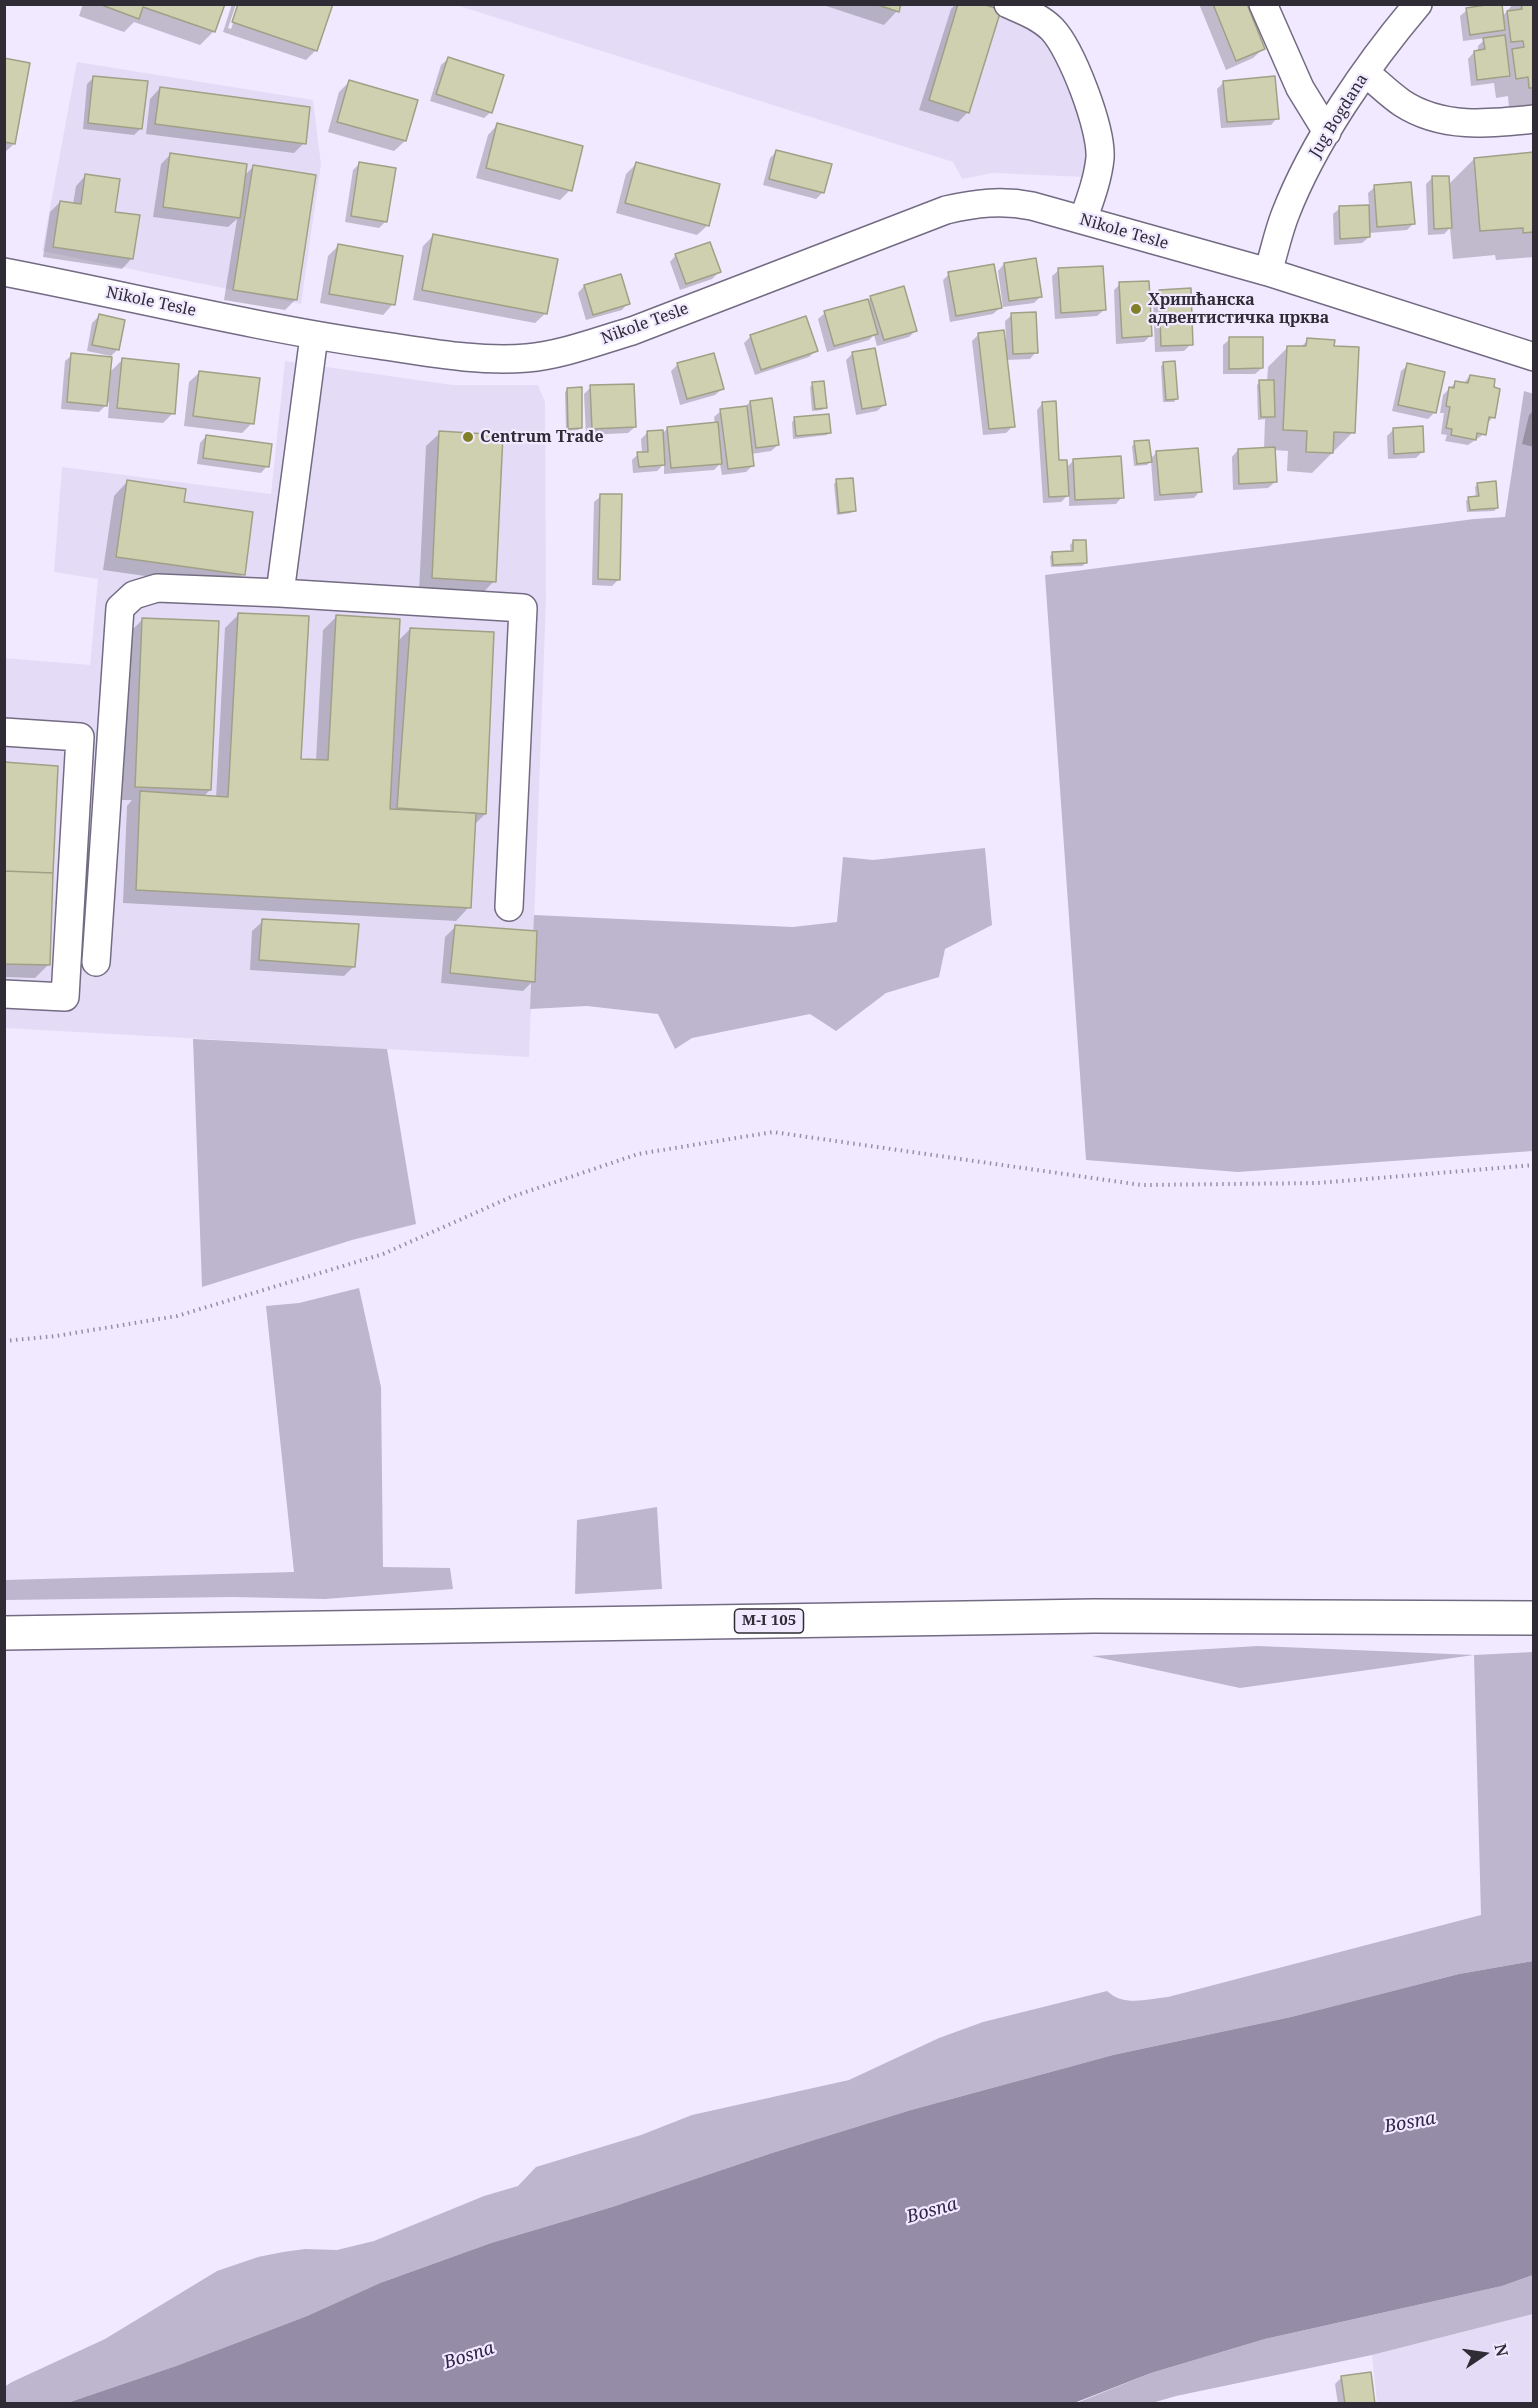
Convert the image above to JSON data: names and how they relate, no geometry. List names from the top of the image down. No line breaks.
{"streets":{"main road":["M-I 105"],"street":["Jug Bogdana","Nikole Tesle"]},"crossings":[["Jug Bogdana","Nikole Tesle"]],"water":["Bosna"],"places":["Хришћанска адвентистичка црква","Centrum Trade"],"north":"right"}
